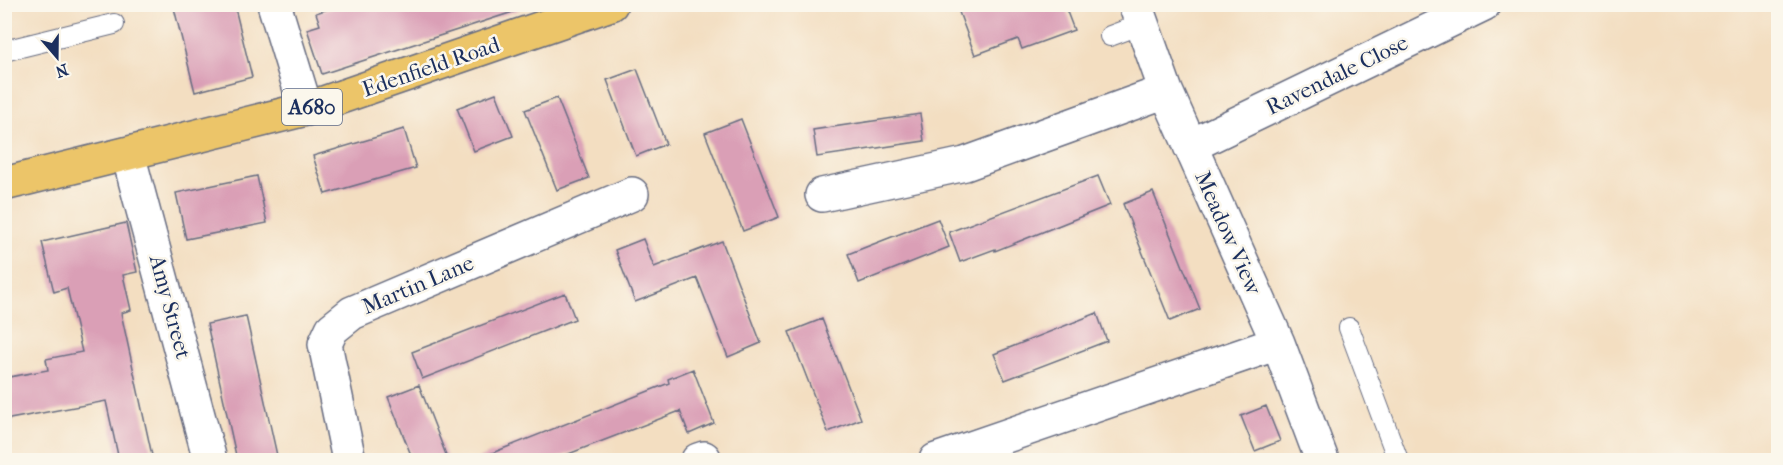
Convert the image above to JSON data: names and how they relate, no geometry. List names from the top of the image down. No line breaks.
{"streets":{"main road":["Edenfield Road","A680"],"street":["Ravendale Close","Meadow View","Martin Lane","Amy Street"]},"crossings":[["Edenfield Road","Amy Street"],["Ravendale Close","Meadow View"]],"north":"bottom"}
